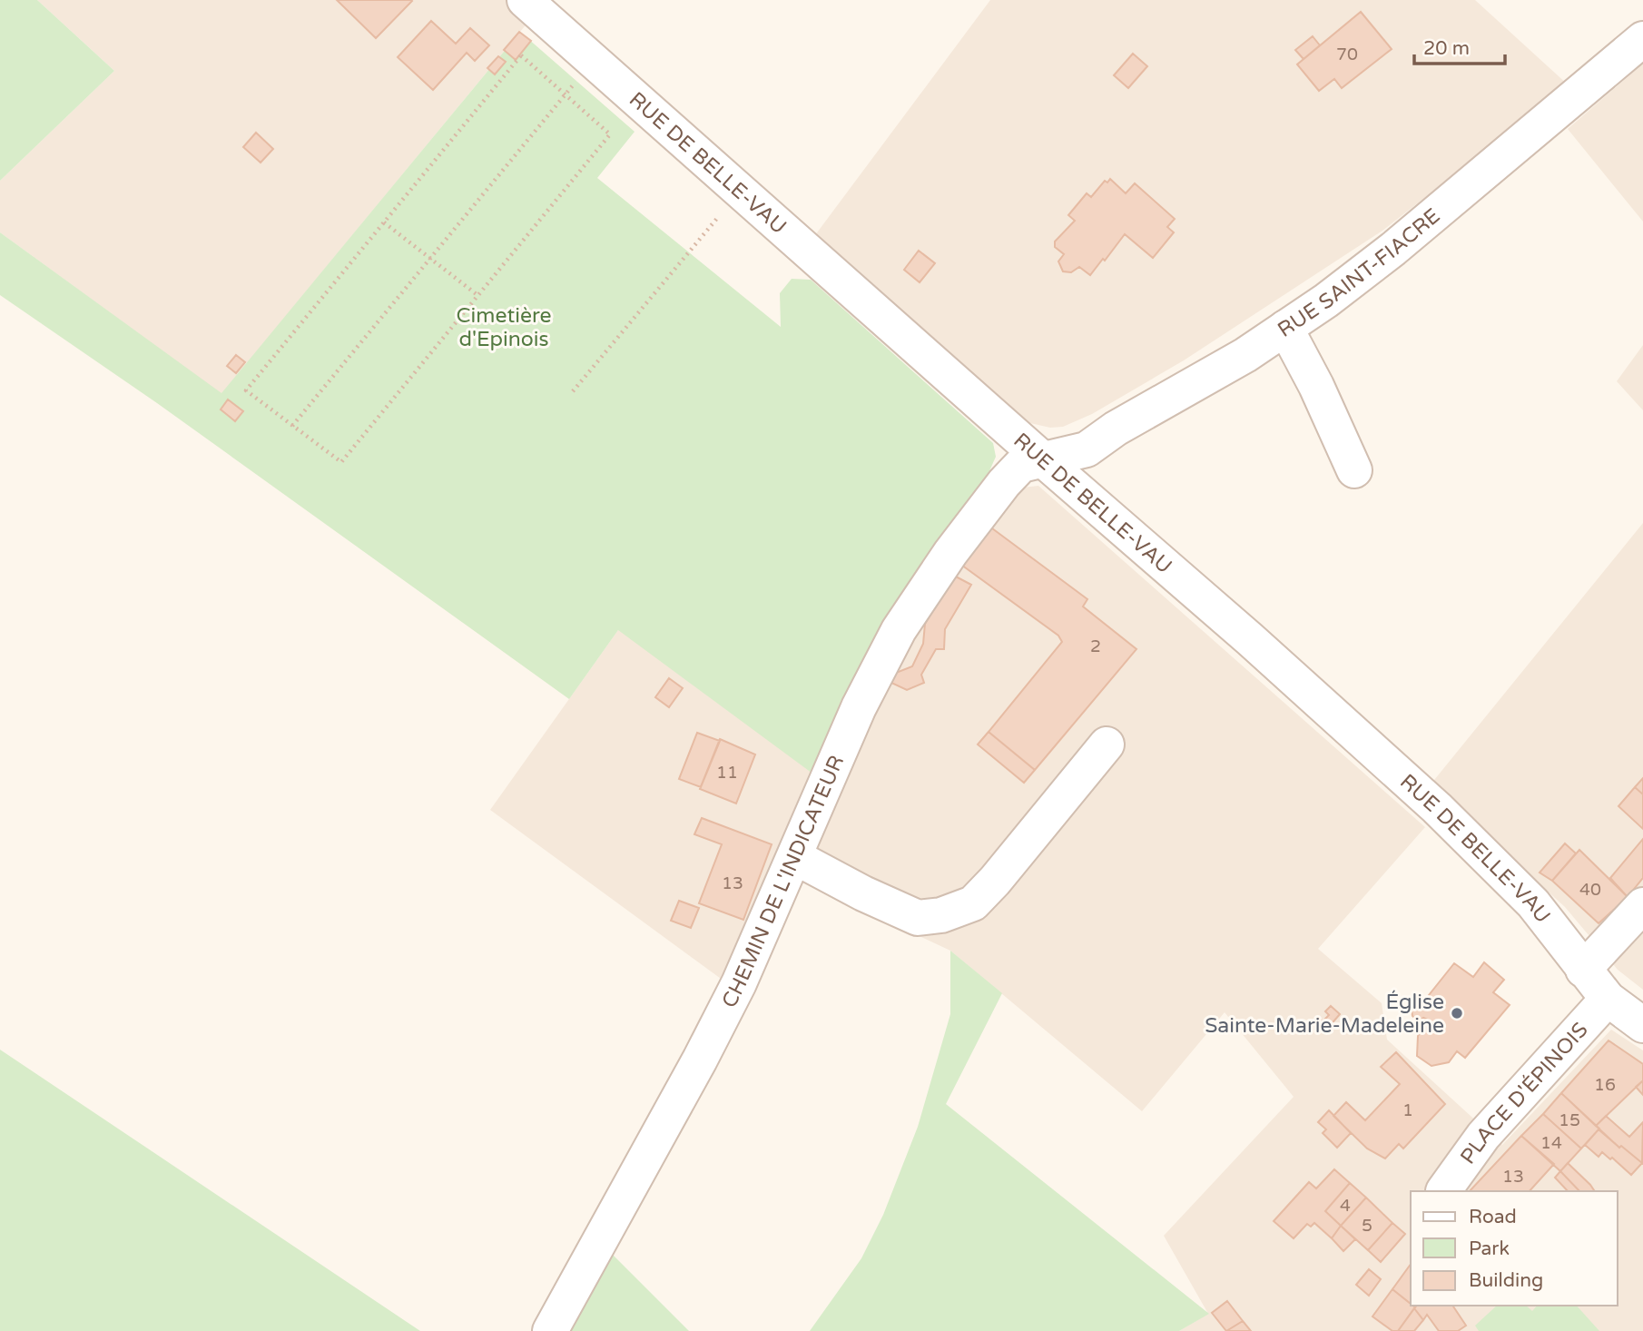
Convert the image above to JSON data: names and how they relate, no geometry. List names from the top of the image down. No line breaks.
{"streets":{"street":["RUE DE BELLE-VAU","RUE SAINT-FIACRE","CHEMIN DE L'INDICATEUR","PLACE D'ÉPINOIS"]},"crossings":[["RUE DE BELLE-VAU","RUE SAINT-FIACRE"],["RUE DE BELLE-VAU","CHEMIN DE L'INDICATEUR"],["RUE DE BELLE-VAU","PLACE D'ÉPINOIS"],["RUE SAINT-FIACRE","CHEMIN DE L'INDICATEUR"]],"parks":["Cimetière d'Epinois"],"places":["Église Sainte-Marie-Madeleine"],"house_numbers":["70","2","11","13","40","16","1","15","14","13","4","5"],"legend":["Road","Park","Building"],"scale_bar":"20 m"}
